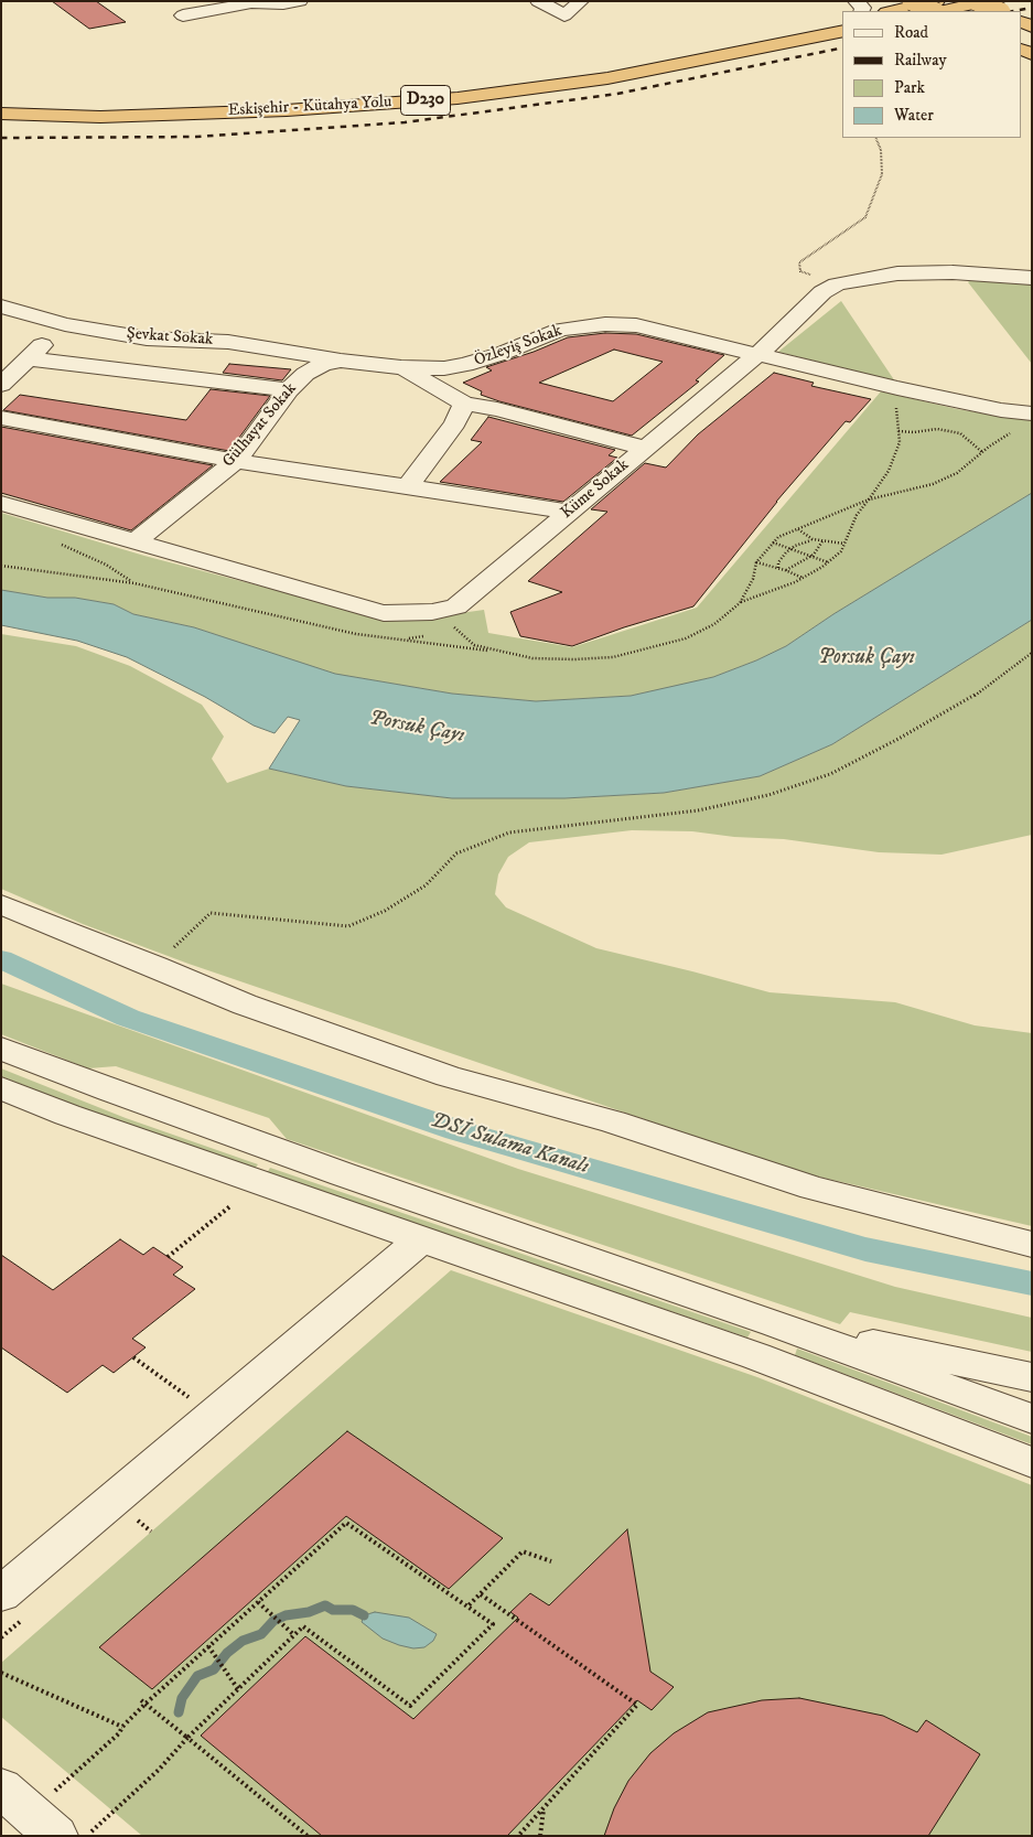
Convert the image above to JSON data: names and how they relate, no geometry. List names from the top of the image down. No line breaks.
{"streets":{"highway":["D230","Eskişehir - Kütahya Yolu"],"street":["Şevkat Sokak","Özleyiş Sokak","Gülhayat Sokak","Küme Sokak"]},"crossings":[["Şevkat Sokak","Özleyiş Sokak"],["Şevkat Sokak","Gülhayat Sokak"],["Özleyiş Sokak","Gülhayat Sokak"],["Özleyiş Sokak","Küme Sokak"],["Gülhayat Sokak","Küme Sokak"]],"water":["Porsuk Çayı","DSİ Sulama Kanalı"],"legend":["Road","Railway","Park","Water"]}
